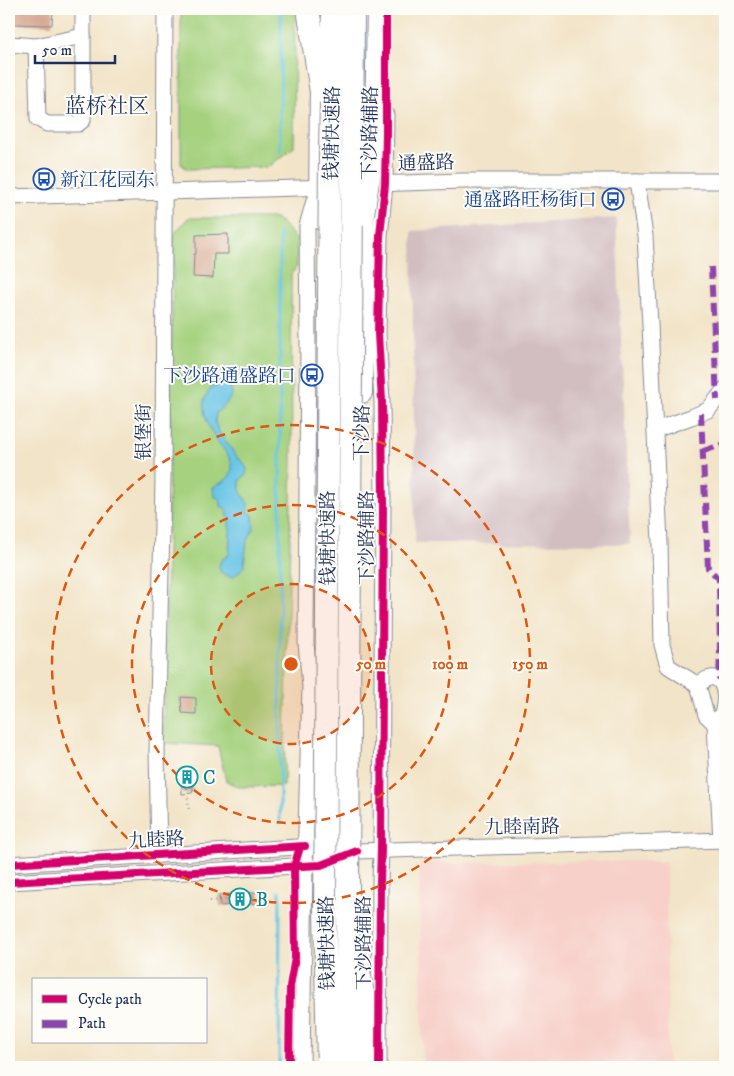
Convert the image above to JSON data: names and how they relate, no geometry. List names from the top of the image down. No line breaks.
{"streets":{"highway":["钱塘快速路"],"main road":["下沙路"],"street":["下沙路辅路","通盛路","银堡街","九睦南路","九睦路"]},"crossings":[["下沙路辅路","通盛路"],["下沙路辅路","九睦南路"],["通盛路","银堡街"],["通盛路","下沙路"],["银堡街","九睦路"],["下沙路","九睦南路"],["下沙路","九睦路"],["九睦南路","九睦路"]],"districts":["蓝桥社区"],"places":{"bus stop":["新江花园东","通盛路旺杨街口","下沙路通盛路口"],"building":["C","B"]},"legend":["Cycle path","Path"],"scale_bar":"50 m","rings":["50 m","100 m","150 m"]}
